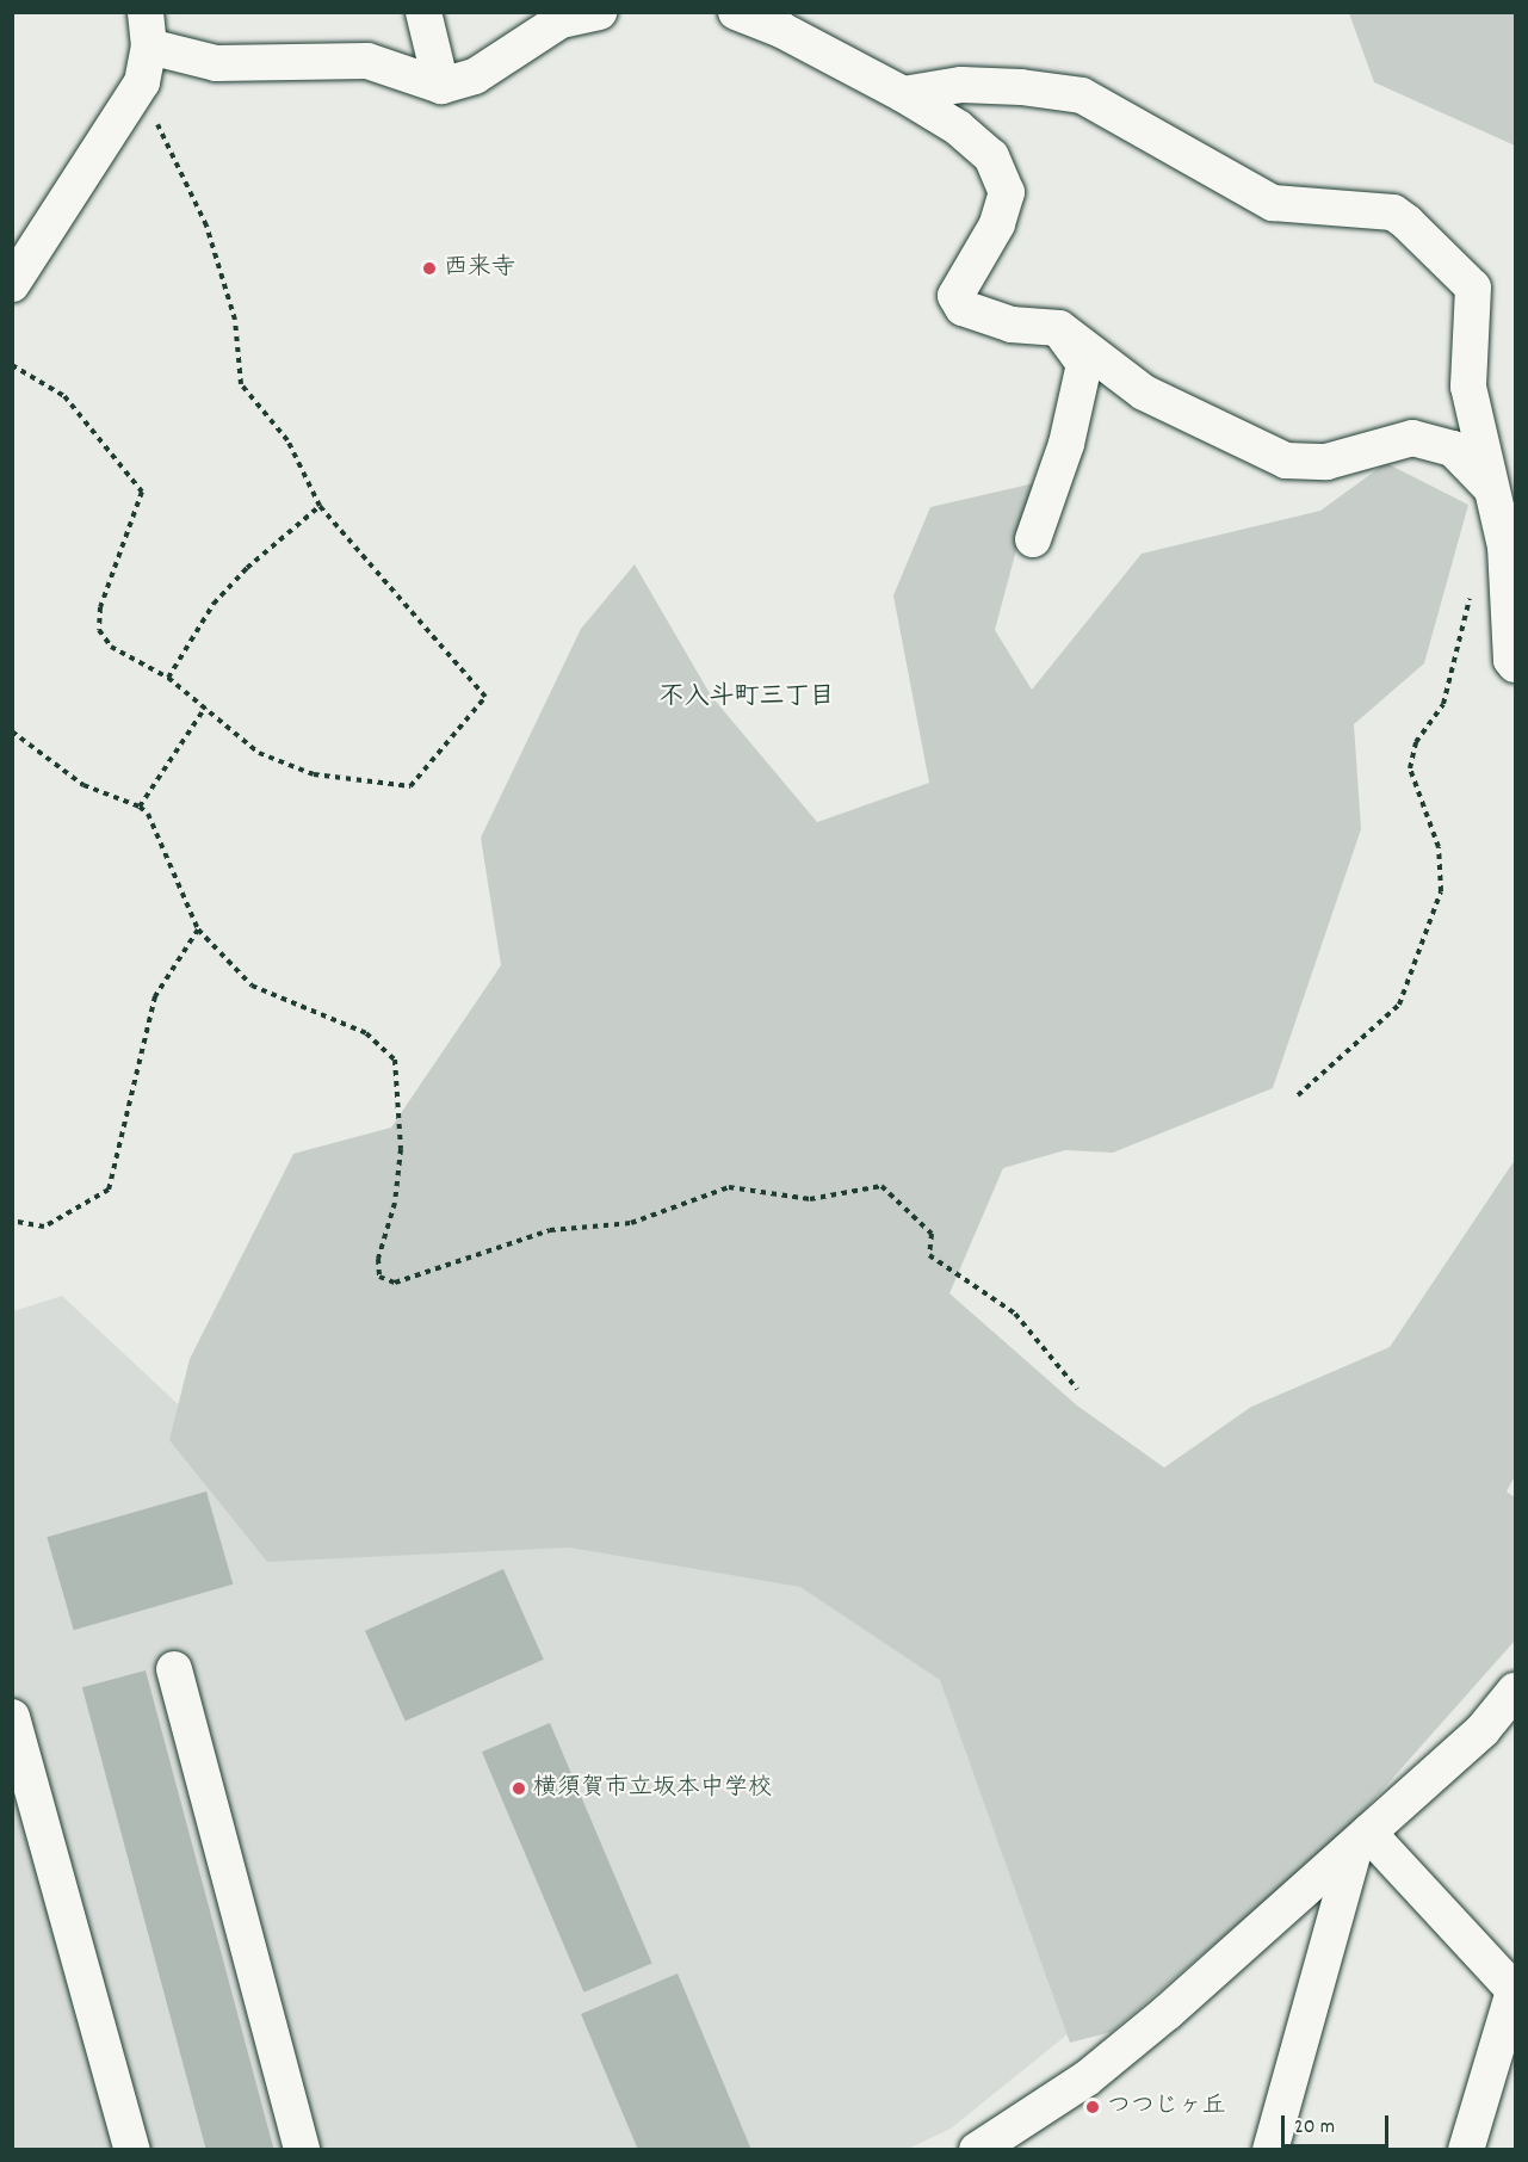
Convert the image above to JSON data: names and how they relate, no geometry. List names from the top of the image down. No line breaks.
{"districts":["不入斗町三丁目"],"places":["西来寺","横須賀市立坂本中学校","つつじヶ丘"],"scale_bar":"20 m"}
